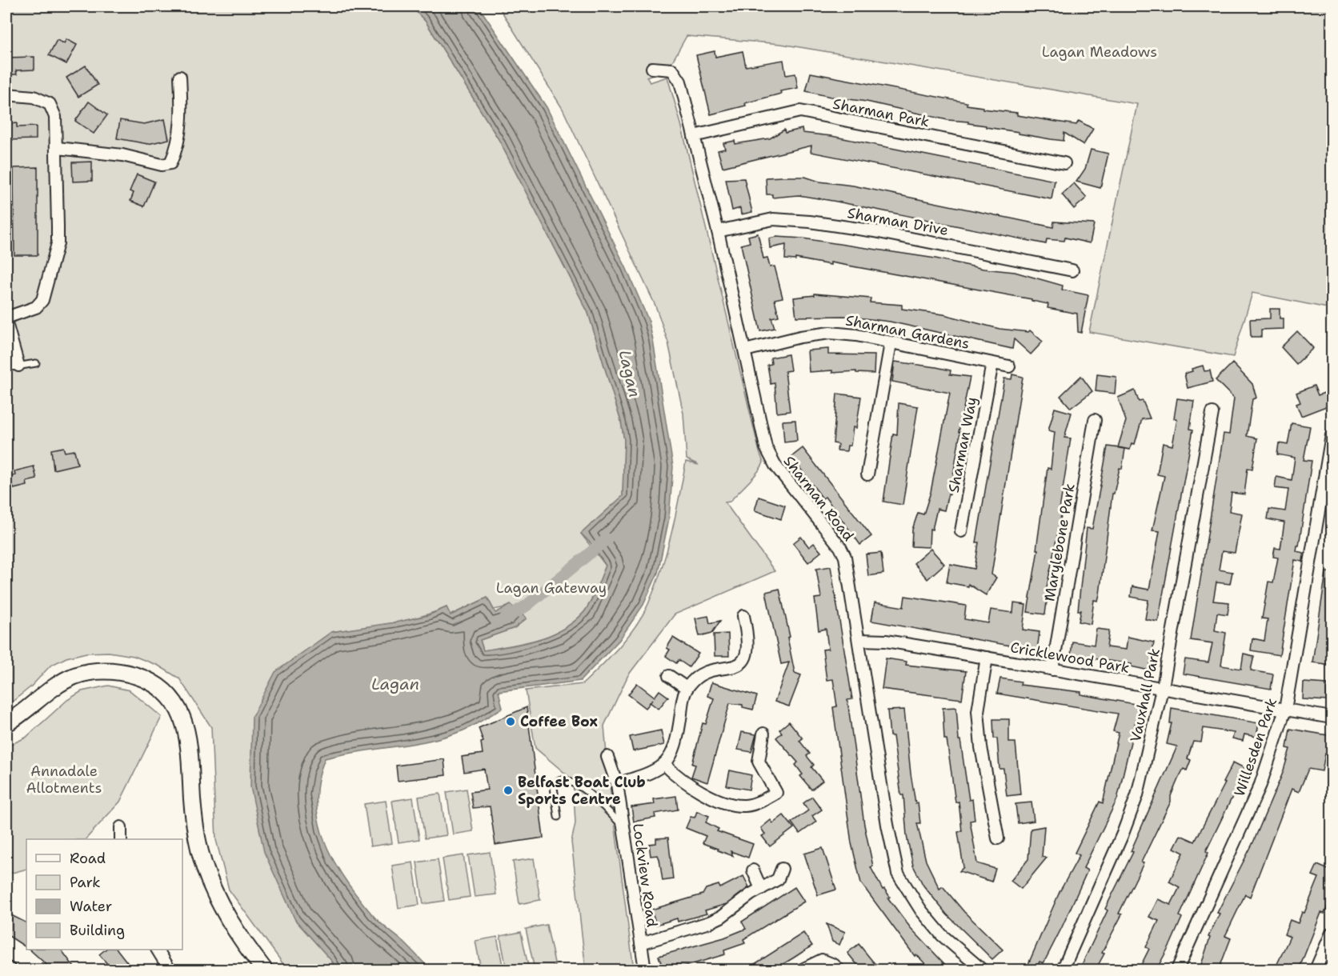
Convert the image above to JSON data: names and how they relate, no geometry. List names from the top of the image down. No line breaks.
{"streets":{"street":["Sharman Park","Sharman Drive","Sharman Gardens","Sharman Way","Sharman Road","Marylebone Park","Cricklewood Park","Vauxhall Park","Willesden Park","Lockview Road"]},"crossings":[["Sharman Park","Sharman Road"],["Sharman Drive","Sharman Road"],["Sharman Gardens","Sharman Way"],["Sharman Gardens","Sharman Road"],["Sharman Road","Cricklewood Park"],["Marylebone Park","Cricklewood Park"],["Cricklewood Park","Vauxhall Park"],["Cricklewood Park","Willesden Park"]],"water":["Lagan"],"parks":["Lagan Meadows","Lagan Gateway","Annadale Allotments"],"places":["Coffee Box","Belfast Boat Club Sports Centre"],"legend":["Road","Park","Water","Building"]}
